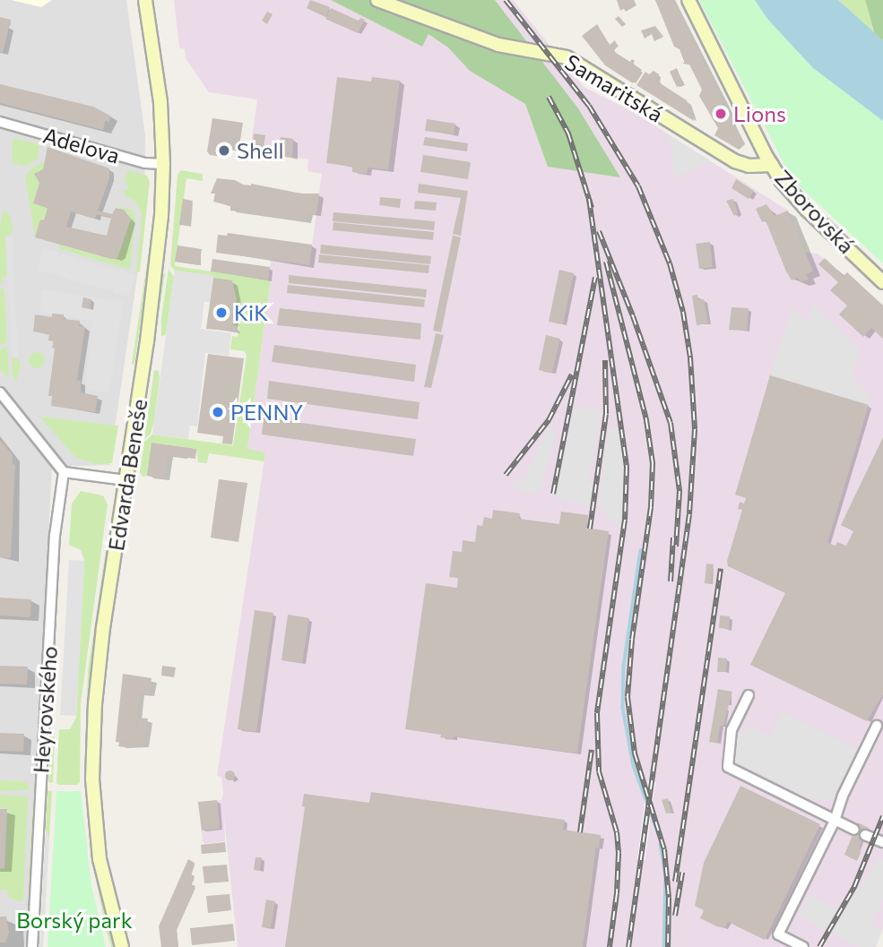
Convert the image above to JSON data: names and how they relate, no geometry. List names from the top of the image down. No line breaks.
{"streets":{"street":["Samaritská","Adelova","Zborovská","Edvarda Beneše","Heyrovského"]},"crossings":[["Samaritská","Zborovská"],["Adelova","Edvarda Beneše"]],"parks":["Borský park"],"places":["Lions","Shell","KiK","PENNY"]}
